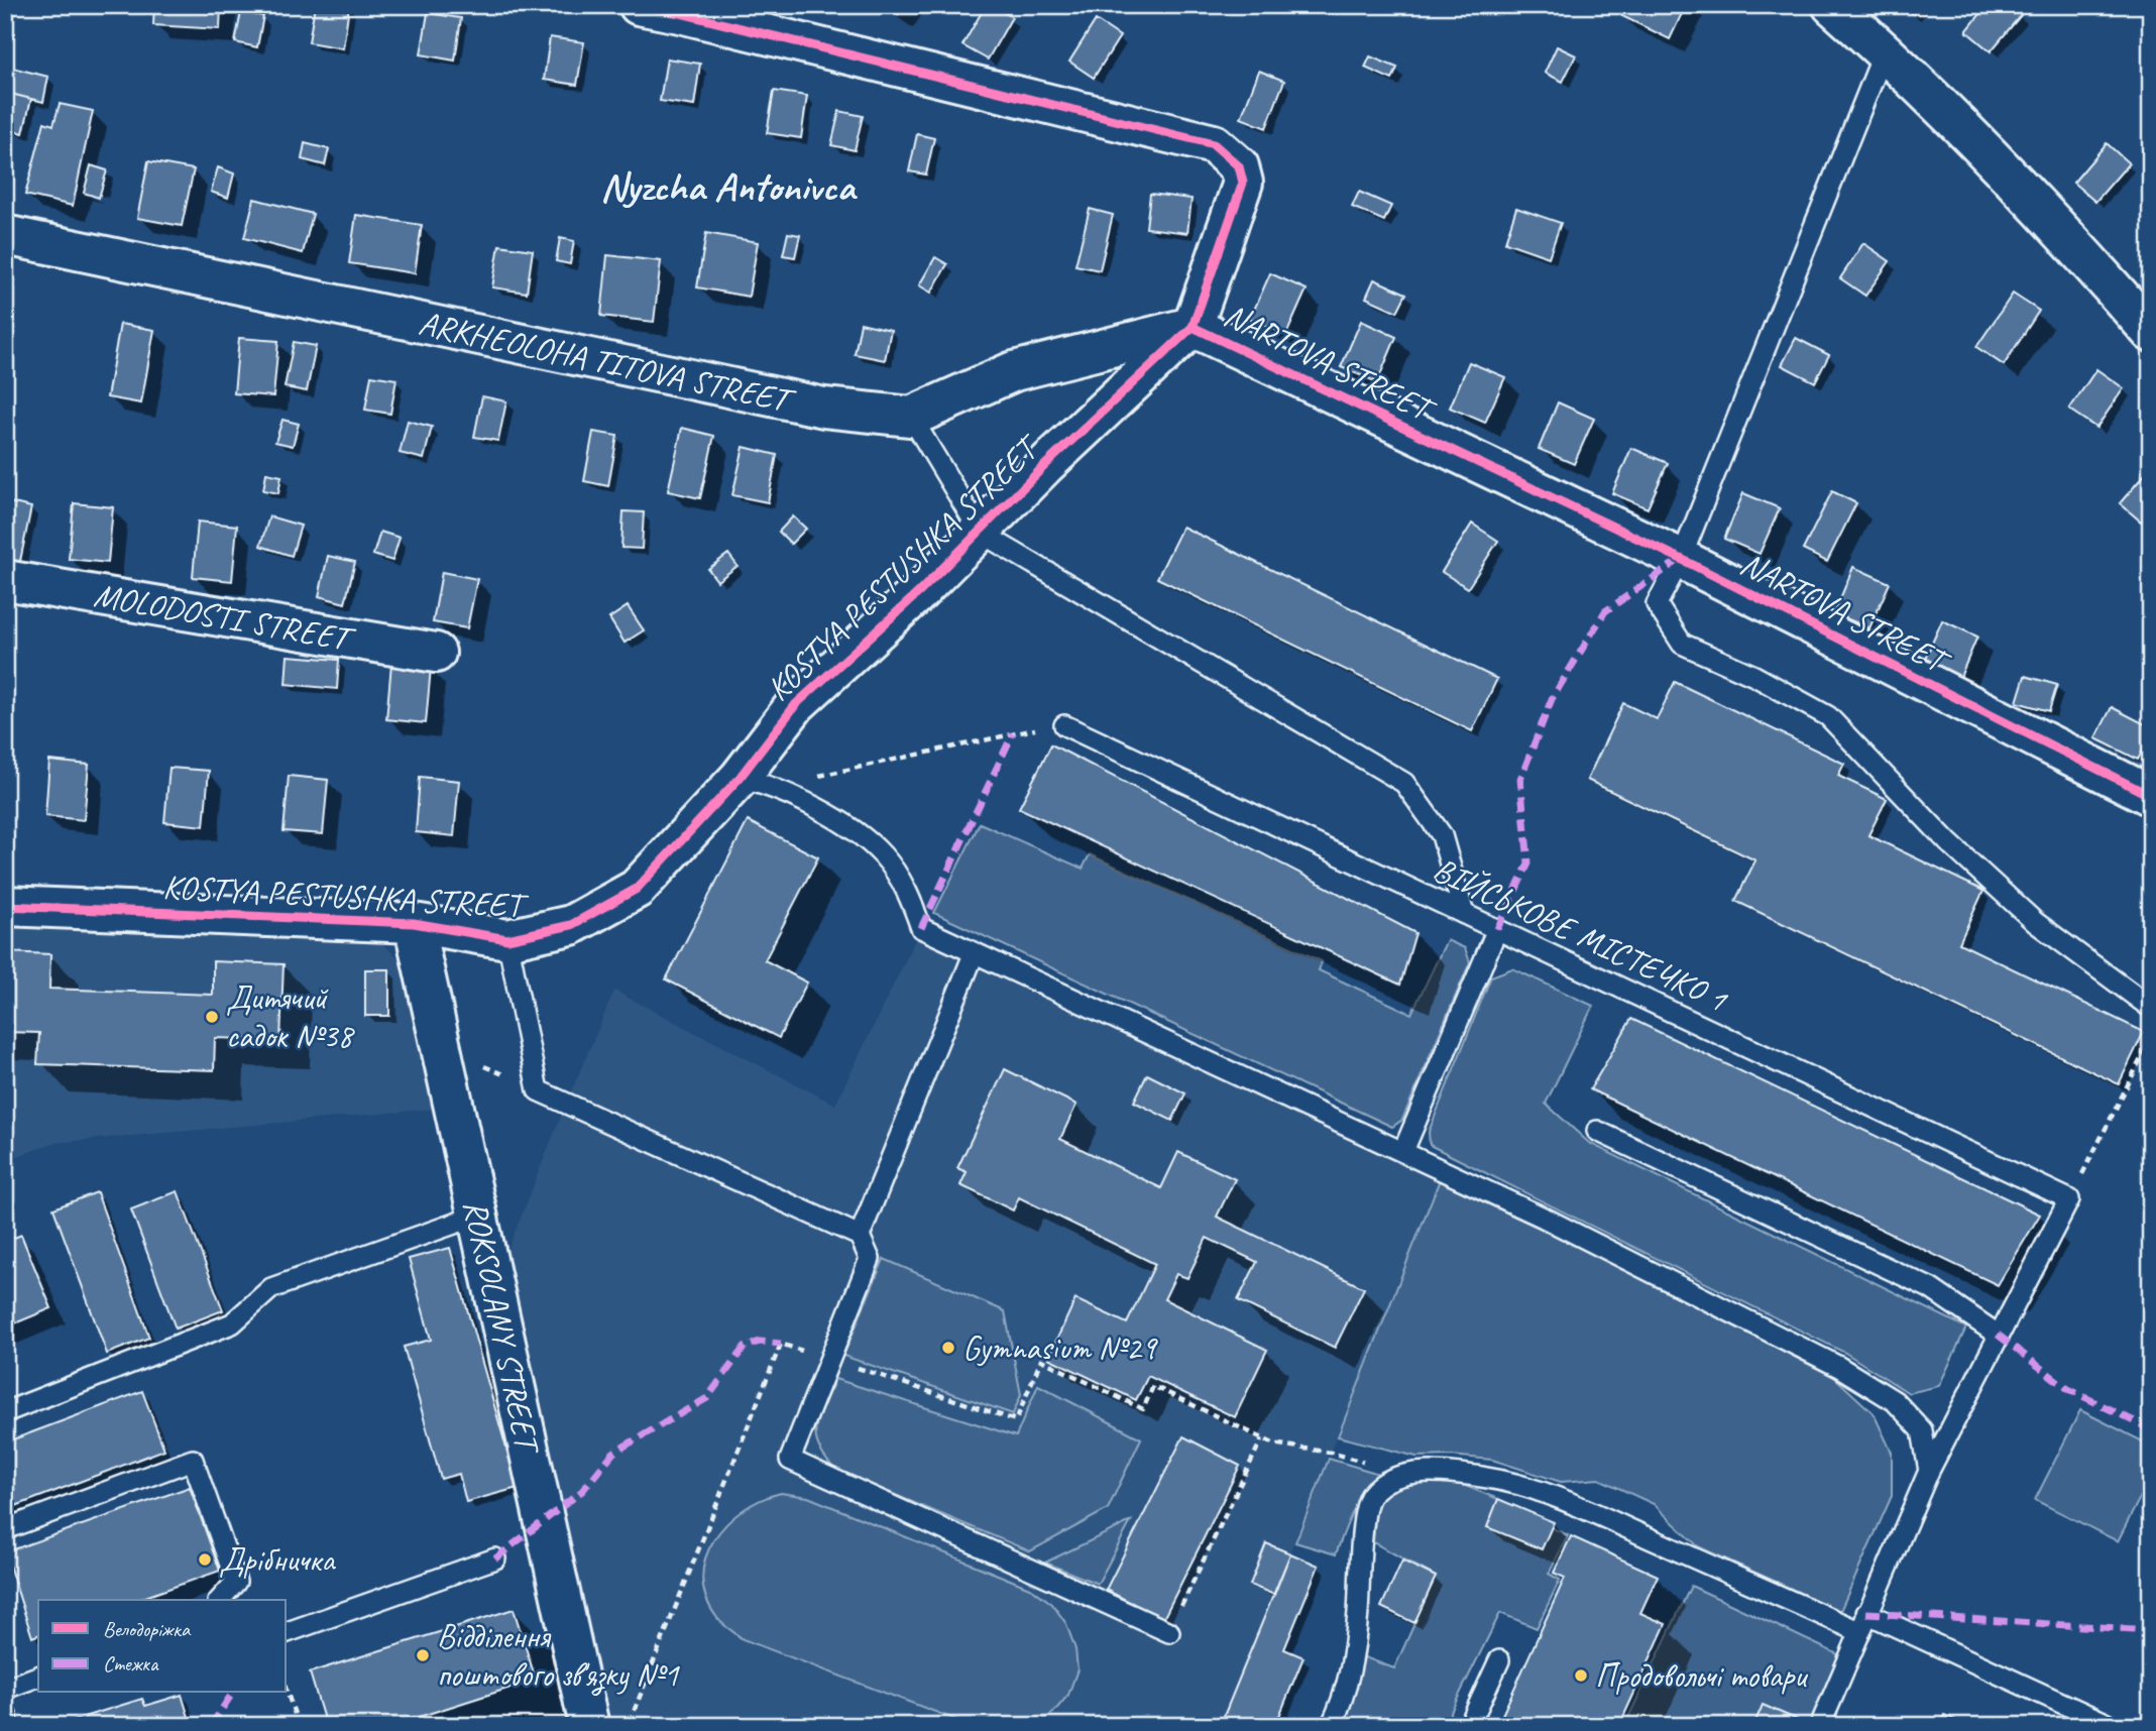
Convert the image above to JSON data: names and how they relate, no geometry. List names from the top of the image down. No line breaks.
{"streets":{"street":["ARKHEOLOHA TITOVA STREET","NARTOVA STREET","KOSTYA PESTUSHKA STREET","MOLODOSTI STREET","ROKSOLANY STREET"],"lane":["ВІЙСЬКОВЕ МІСТЕЧКО 1"]},"crossings":[["ARKHEOLOHA TITOVA STREET","NARTOVA STREET"],["ARKHEOLOHA TITOVA STREET","KOSTYA PESTUSHKA STREET"],["NARTOVA STREET","KOSTYA PESTUSHKA STREET"],["KOSTYA PESTUSHKA STREET","ROKSOLANY STREET"]],"districts":["Nyzcha Antonivca"],"places":["Дитячий садок №38","Gymnasium №29","Дрібничка","Відділення поштового зв'язку №1","Продовольчі товари"],"legend":["Велодоріжка","Стежка"]}
